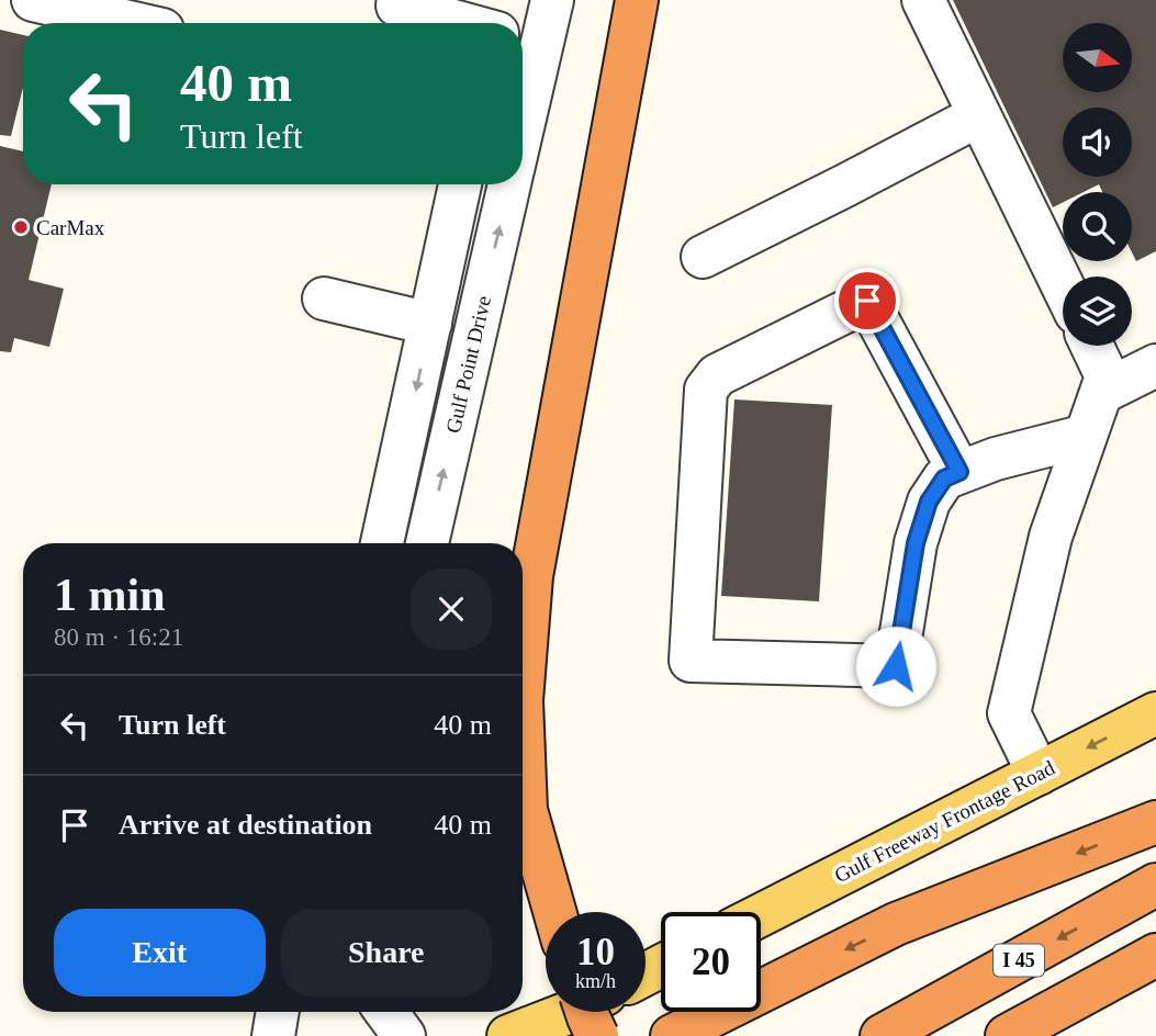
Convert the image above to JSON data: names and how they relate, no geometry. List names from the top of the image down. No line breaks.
{"streets":{"highway":["I 45"],"main road":["Gulf Freeway Frontage Road"],"street":["Gulf Point Drive"]},"places":["CarMax"],"north":"right","page":{"turn":["40 m","Turn left"],"heading":["1 min","80 m · 16:21"],"list":[{"name":"Turn left","value":"40 m"},{"name":"Arrive at destination","value":"40 m"}],"buttons":["Exit","Share"],"speed":"10 km/h","limit":"20"}}
